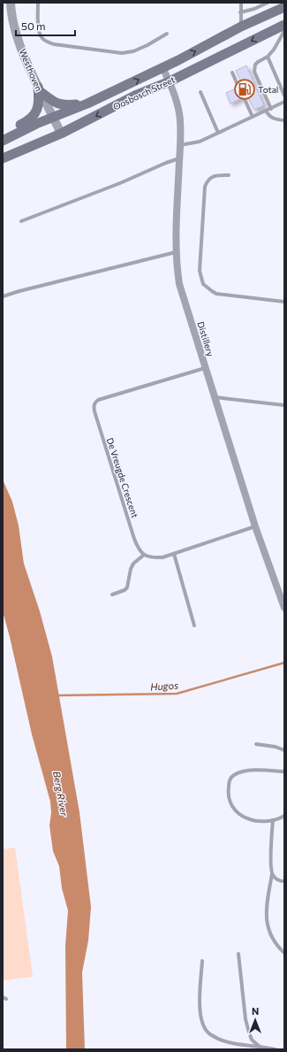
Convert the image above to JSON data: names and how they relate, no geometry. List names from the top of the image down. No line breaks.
{"streets":{"main road":["Oosbosch Street"],"street":["Westhoven","Distillery"],"lane":["De Vreugde Crescent"]},"crossings":[["Westhoven","Oosbosch Street"],["Oosbosch Street","Distillery"],["Distillery","De Vreugde Crescent"]],"water":["Hugos","Berg River"],"places":{"fuel station":["Total"]},"scale_bar":"50 m","north":"top"}
